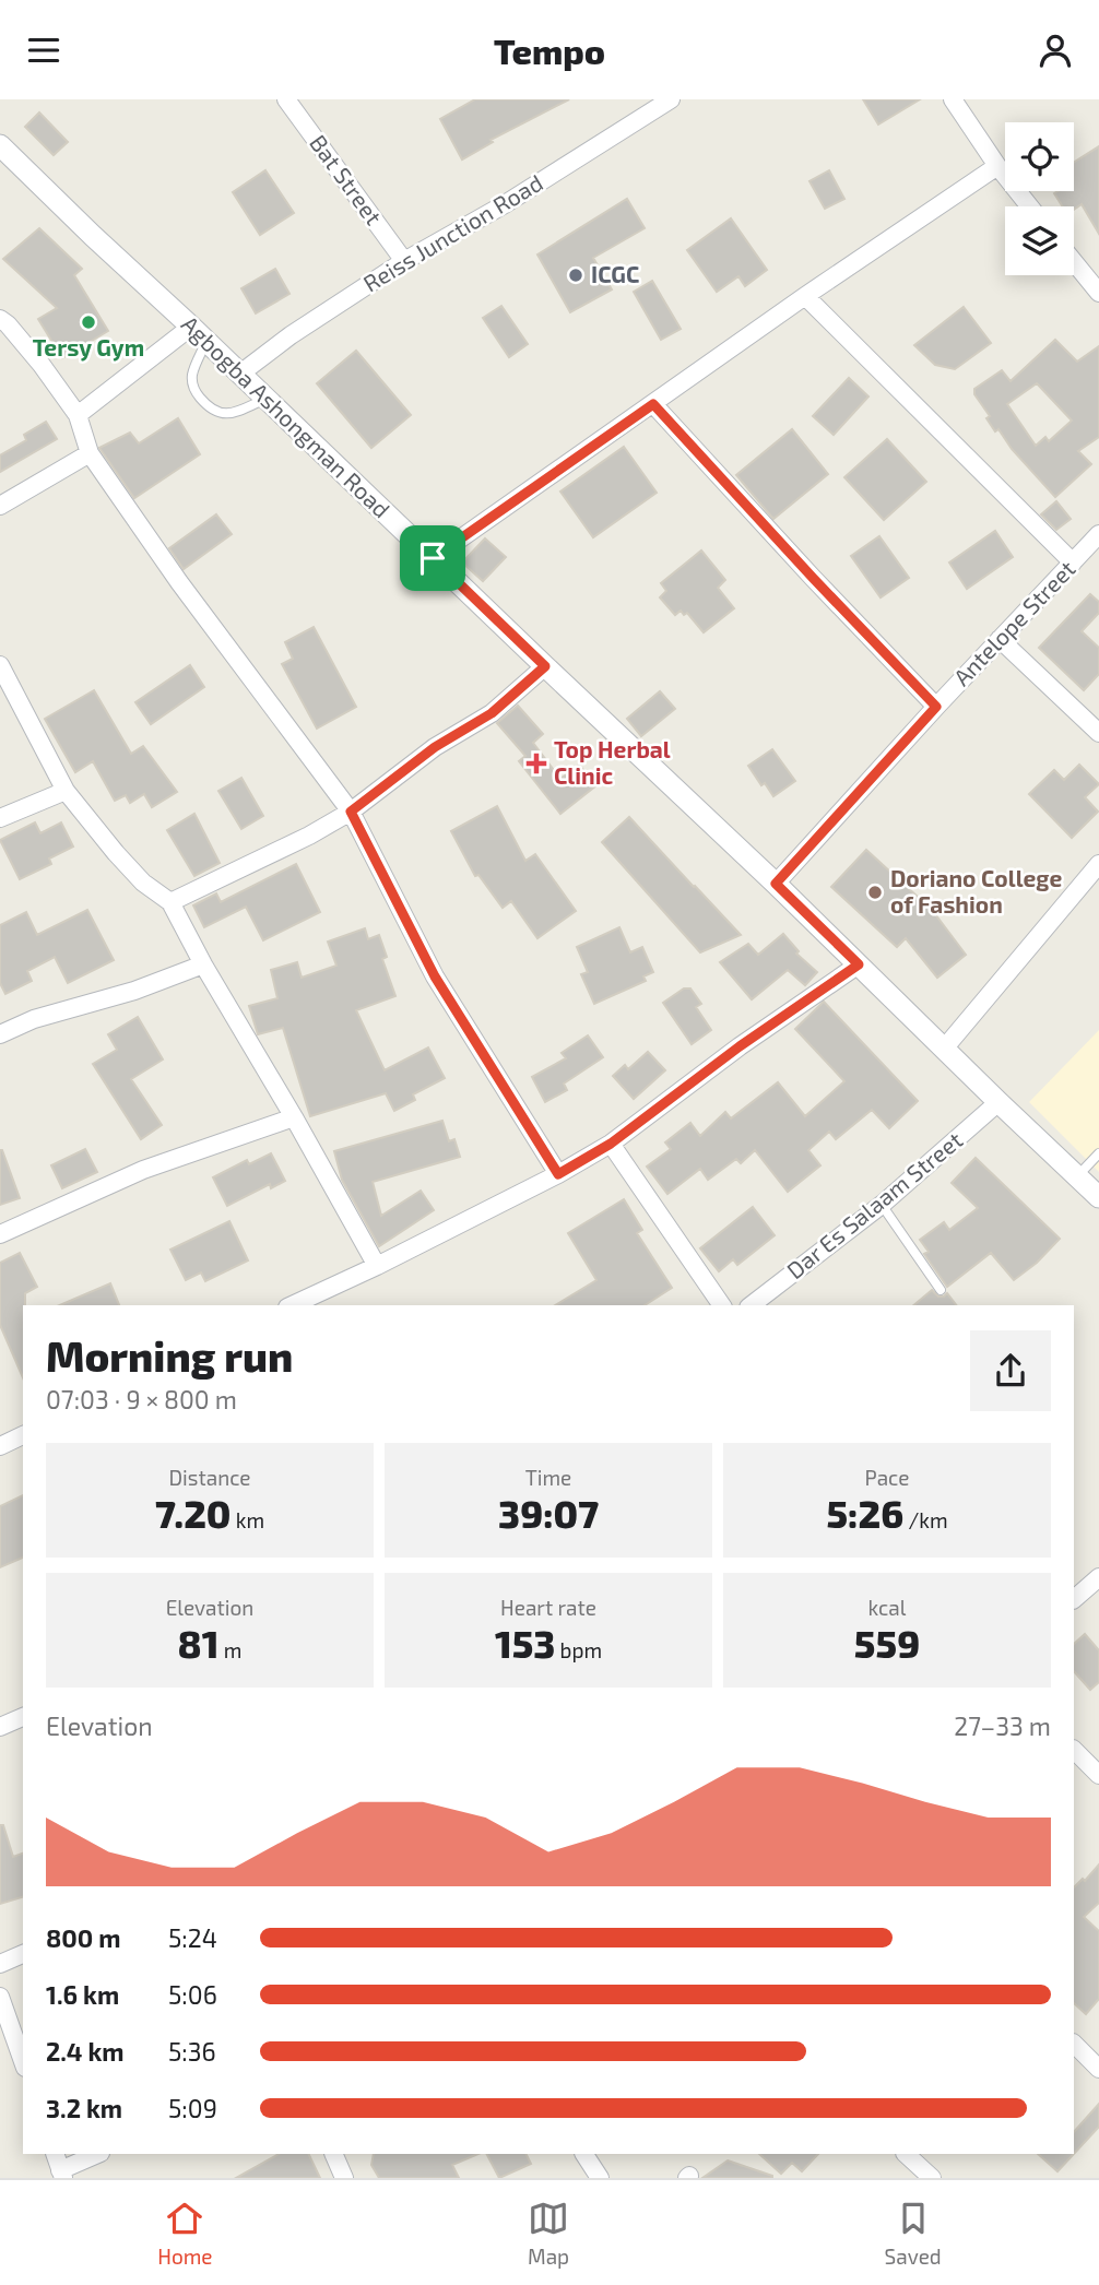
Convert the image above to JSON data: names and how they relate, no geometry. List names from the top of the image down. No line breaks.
{"streets":{"street":["Bat Street","Reiss Junction Road","Agbogba Ashongman Road","Antelope Street","Dar Es Salaam Street"]},"crossings":[["Bat Street","Reiss Junction Road"],["Reiss Junction Road","Agbogba Ashongman Road"],["Agbogba Ashongman Road","Antelope Street"],["Agbogba Ashongman Road","Dar Es Salaam Street"]],"places":{"other":["ICGC","Tersy Gym","Doriano College of Fashion"],"health":["Top Herbal Clinic"]},"page":{"header":"Tempo","heading":["Morning run","07:03 · 9 × 800 m"],"stats":[["Distance","7.20 km"],["Time","39:07"],["Pace","5:26 /km"],["Elevation","81 m"],["Heart rate","153 bpm"],["kcal","559"]],"chart":["Elevation","27–33 m"],"list":[{"name":"800 m","note":"5:24"},{"name":"1.6 km","note":"5:06"},{"name":"2.4 km","note":"5:36"},{"name":"3.2 km","note":"5:09"}],"tabs":["Home","Map","Saved"]}}
